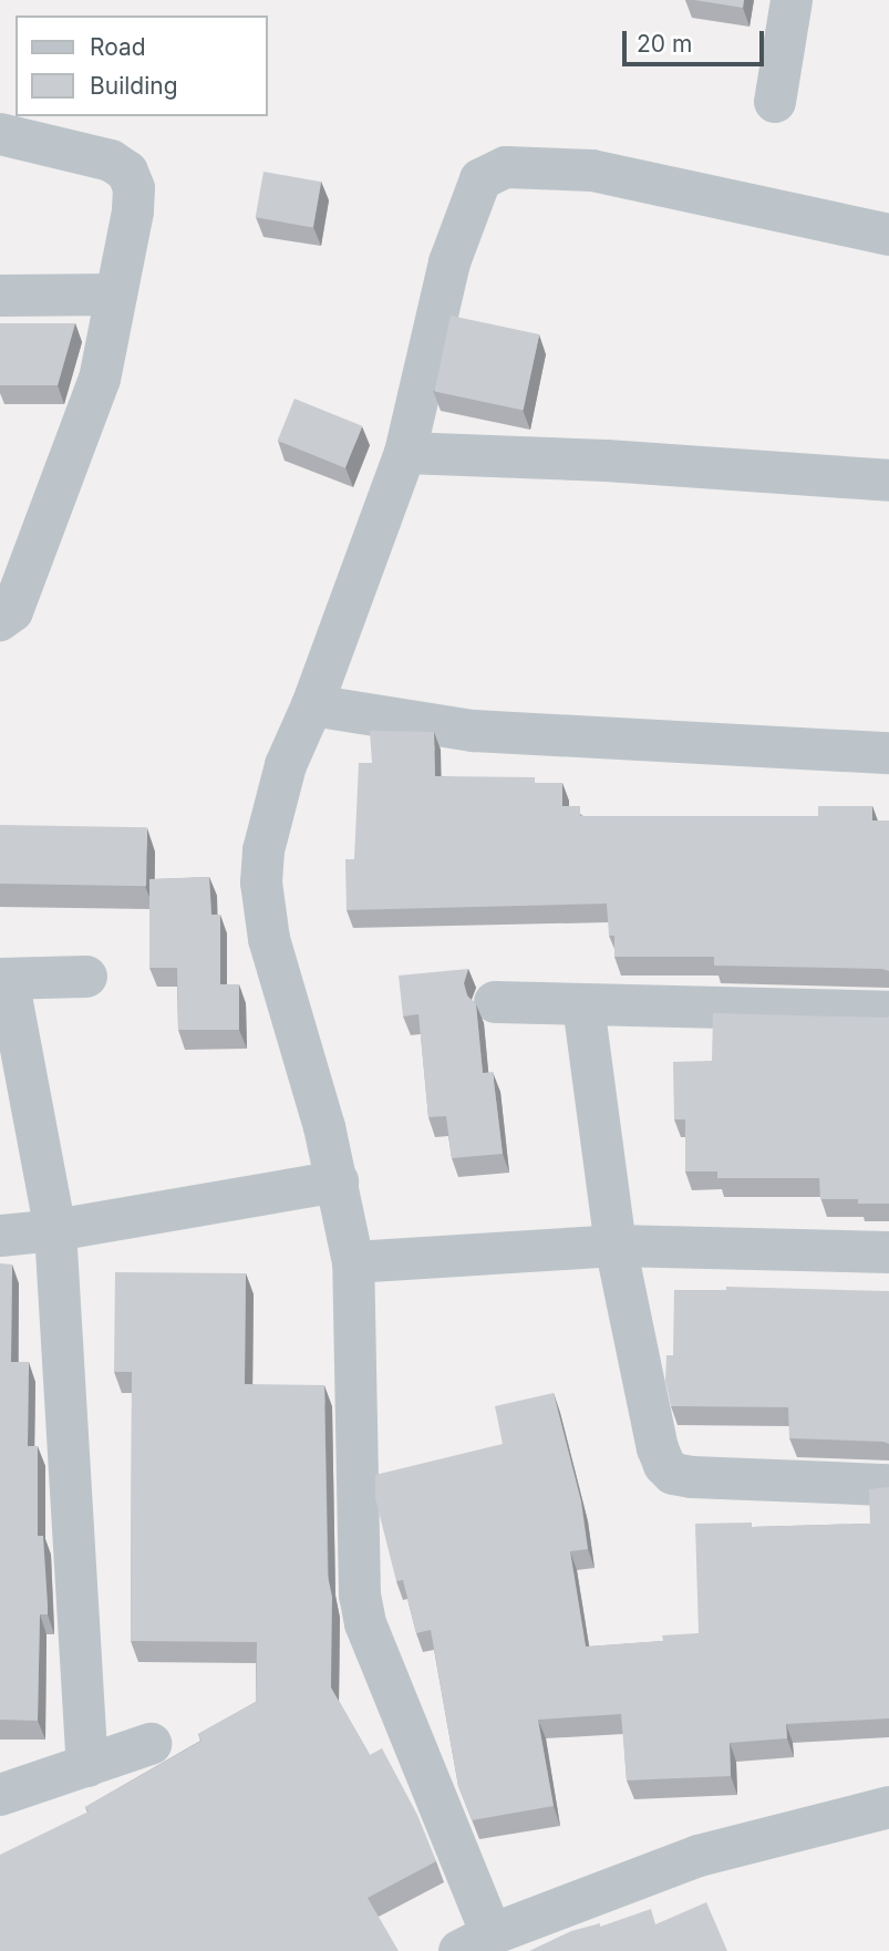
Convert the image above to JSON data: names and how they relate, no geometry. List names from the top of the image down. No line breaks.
{"legend":["Road","Building"],"scale_bar":"20 m"}
